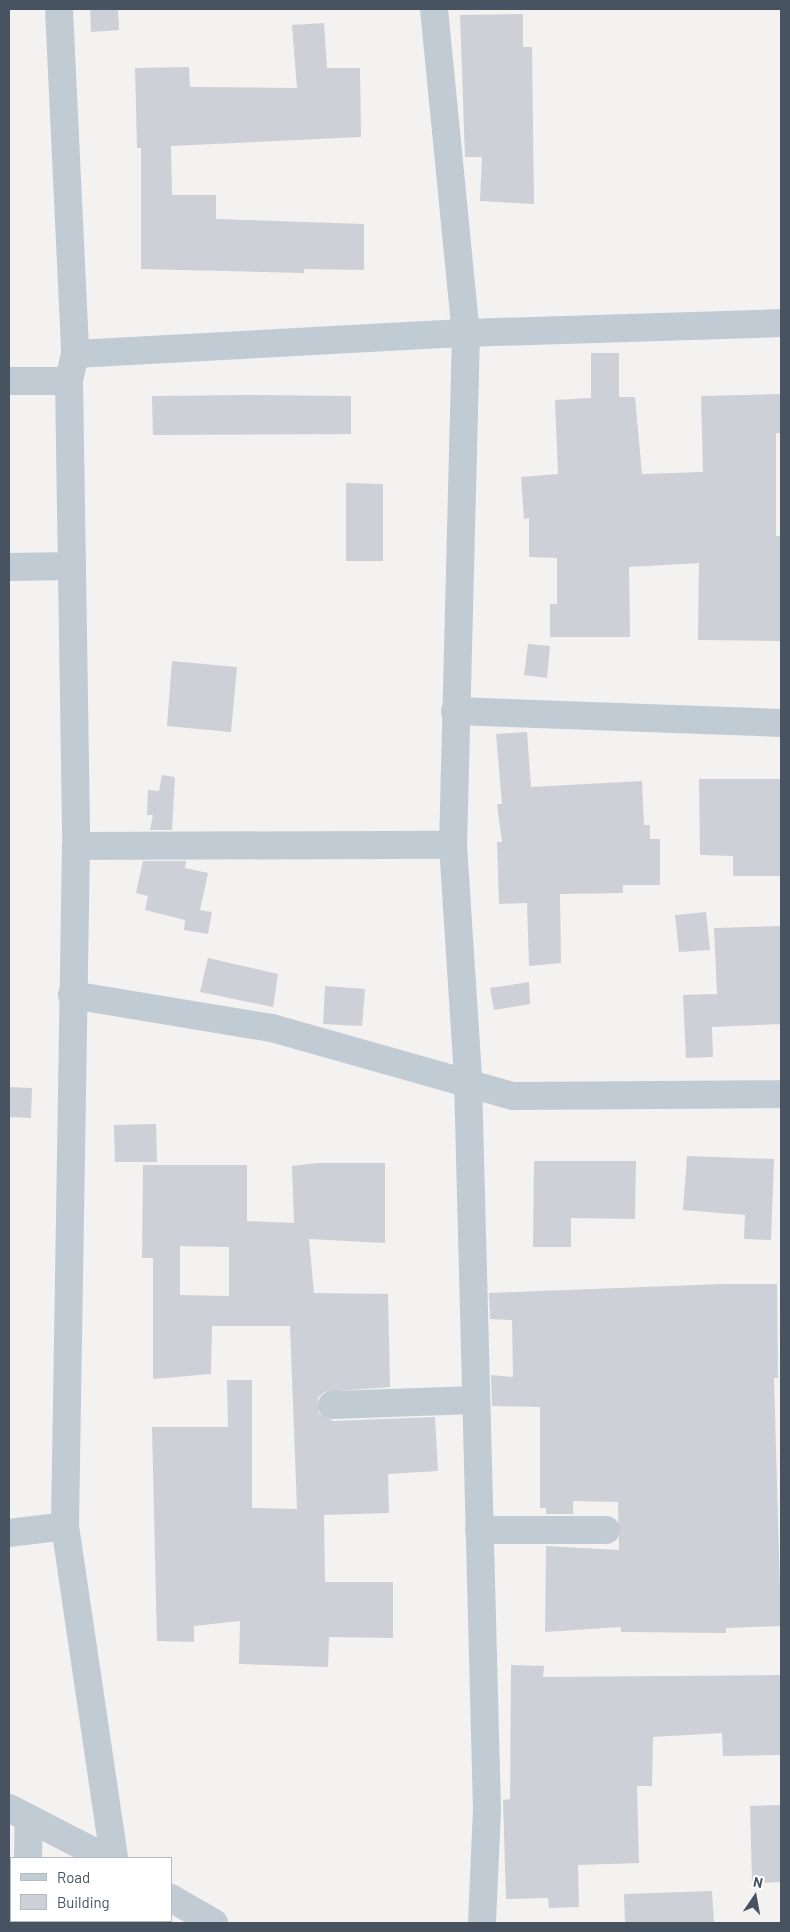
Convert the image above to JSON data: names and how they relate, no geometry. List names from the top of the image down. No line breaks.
{"legend":["Road","Building"],"north":"top"}
